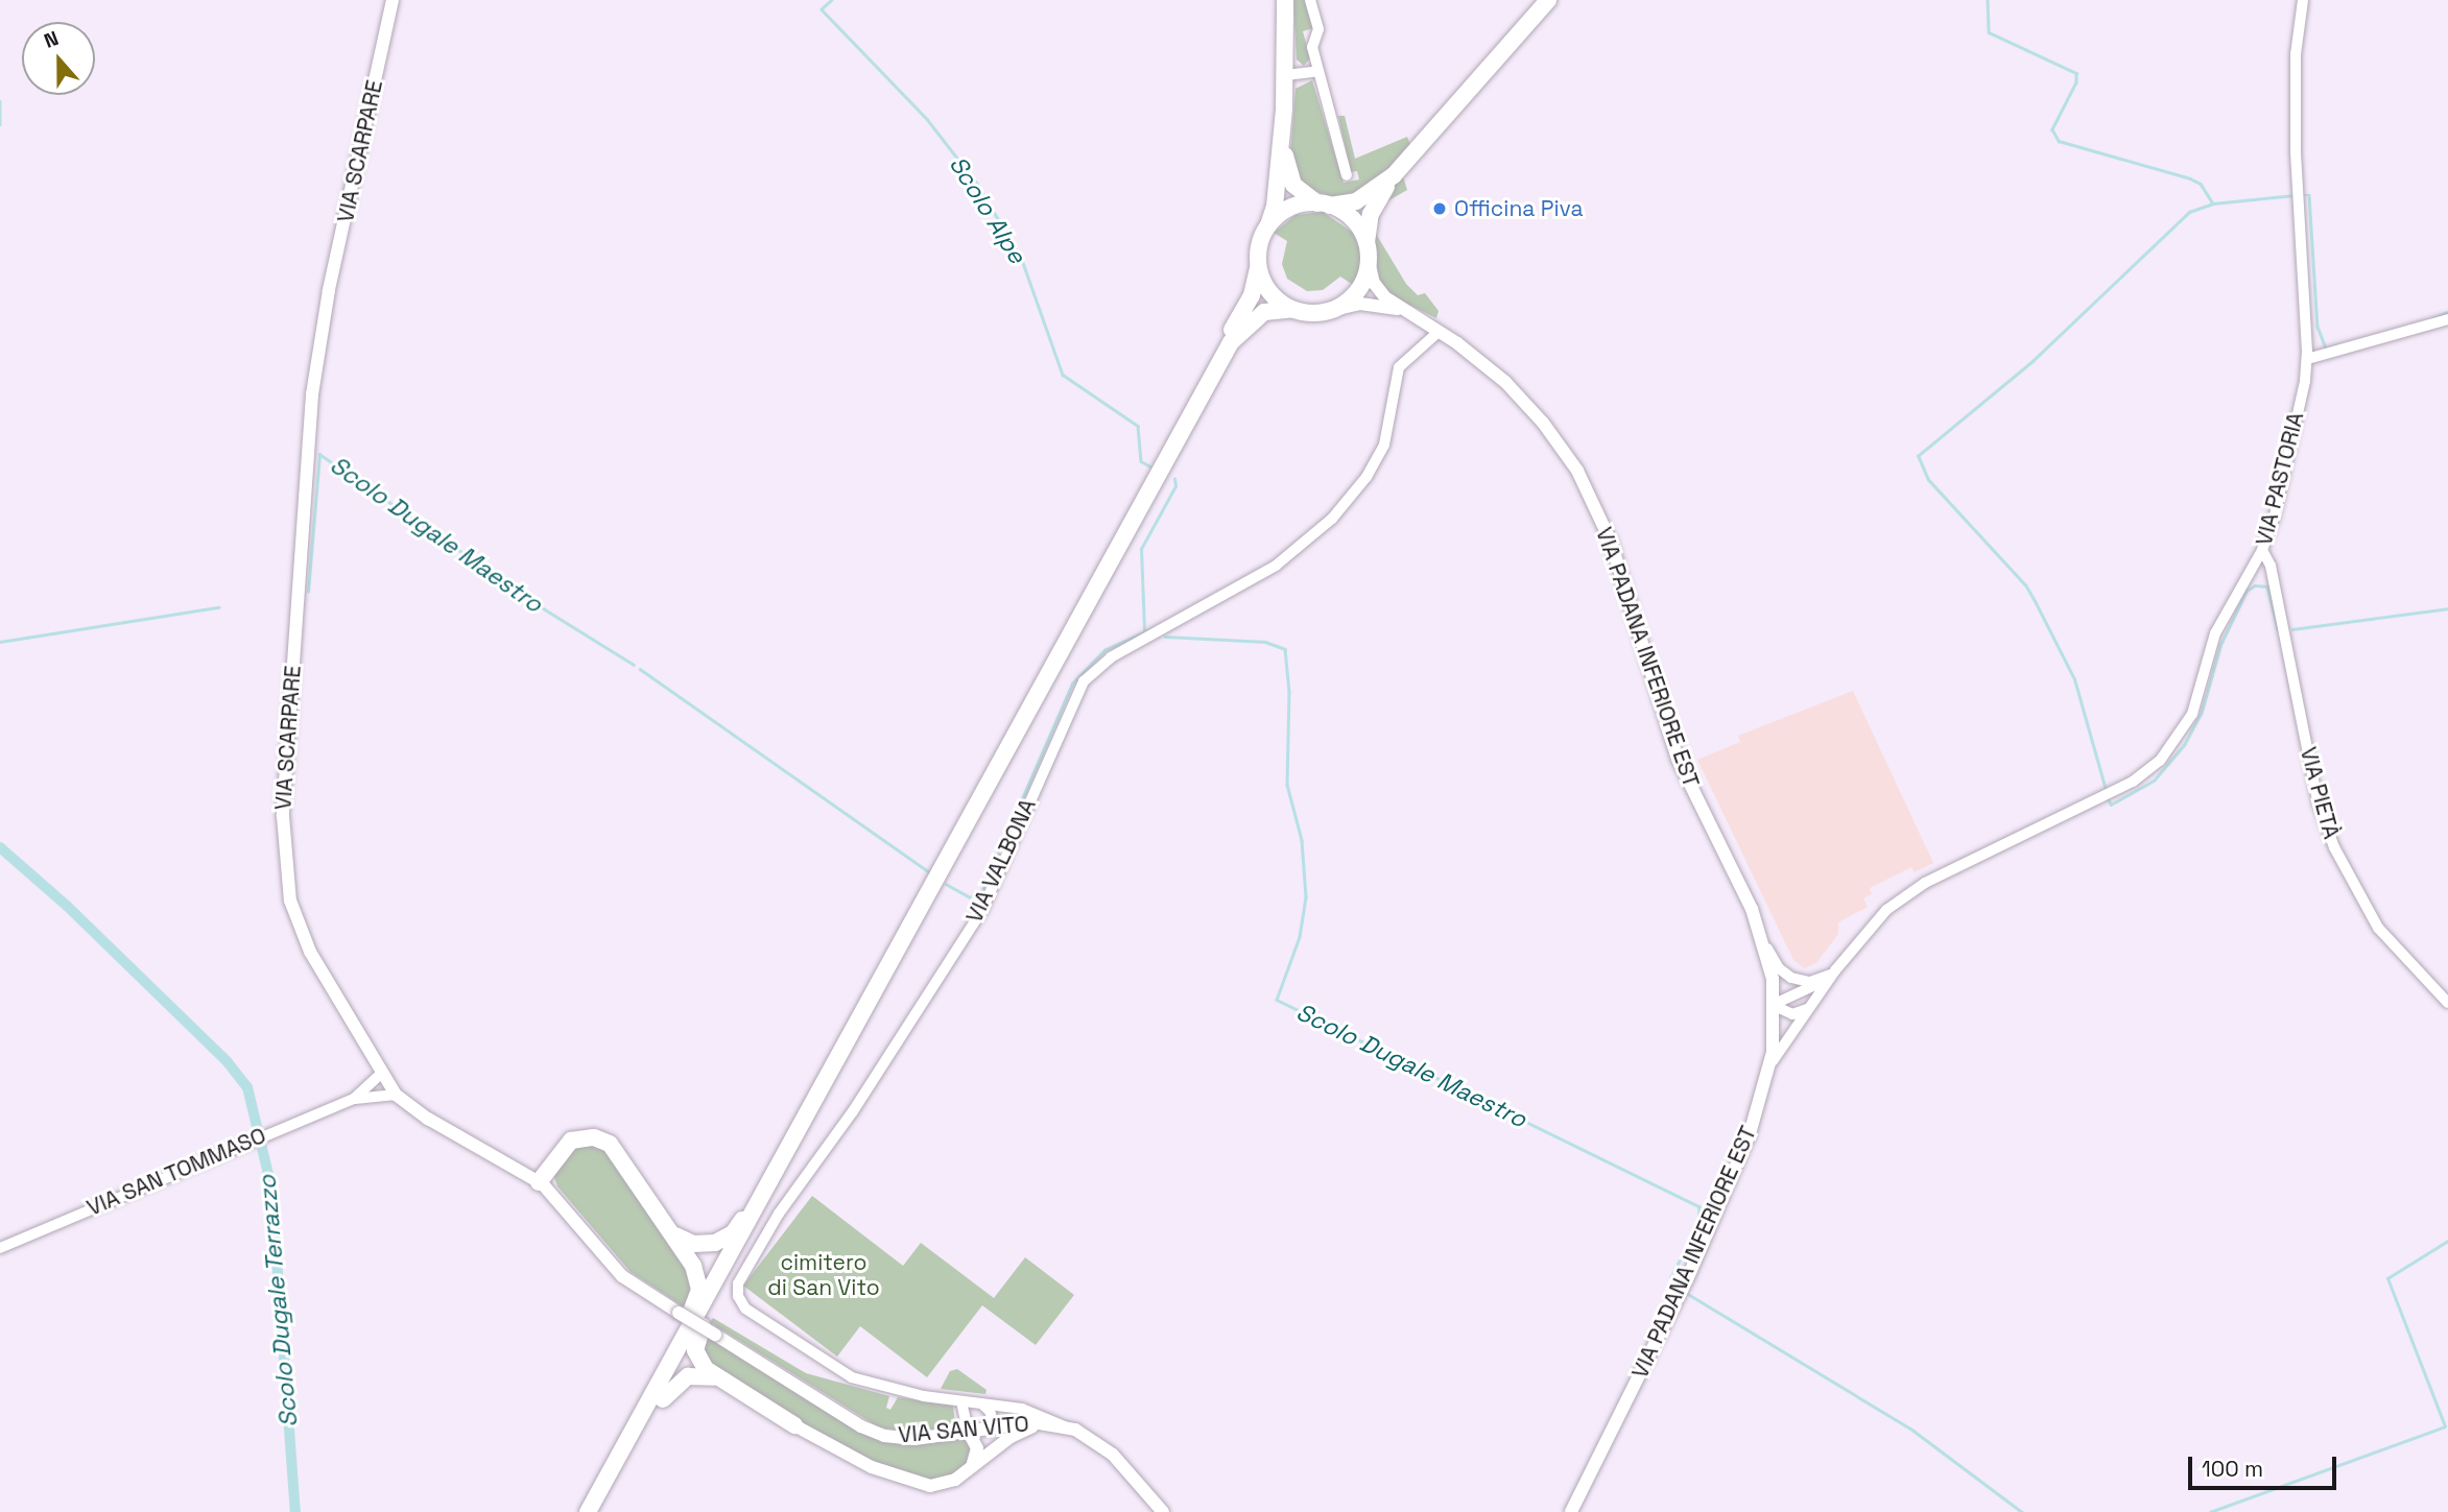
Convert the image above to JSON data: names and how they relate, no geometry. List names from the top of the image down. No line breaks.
{"streets":{"street":["VIA SCARPARE","VIA PASTORIA","VIA PADANA INFERIORE EST","VIA PIETÀ","VIA VALBONA","VIA SAN TOMMASO","VIA SAN VITO"]},"crossings":[["VIA SCARPARE","VIA SAN TOMMASO"],["VIA SCARPARE","VIA SAN VITO"],["VIA PASTORIA","VIA PADANA INFERIORE EST"],["VIA PASTORIA","VIA PIETÀ"],["VIA PADANA INFERIORE EST","VIA VALBONA"],["VIA VALBONA","VIA SAN VITO"]],"water":["Scolo Alpe","Scolo Dugale Maestro","Scolo Dugale Terrazzo"],"parks":["cimitero di San Vito"],"places":["Officina Piva"],"scale_bar":"100 m","north":"top"}
